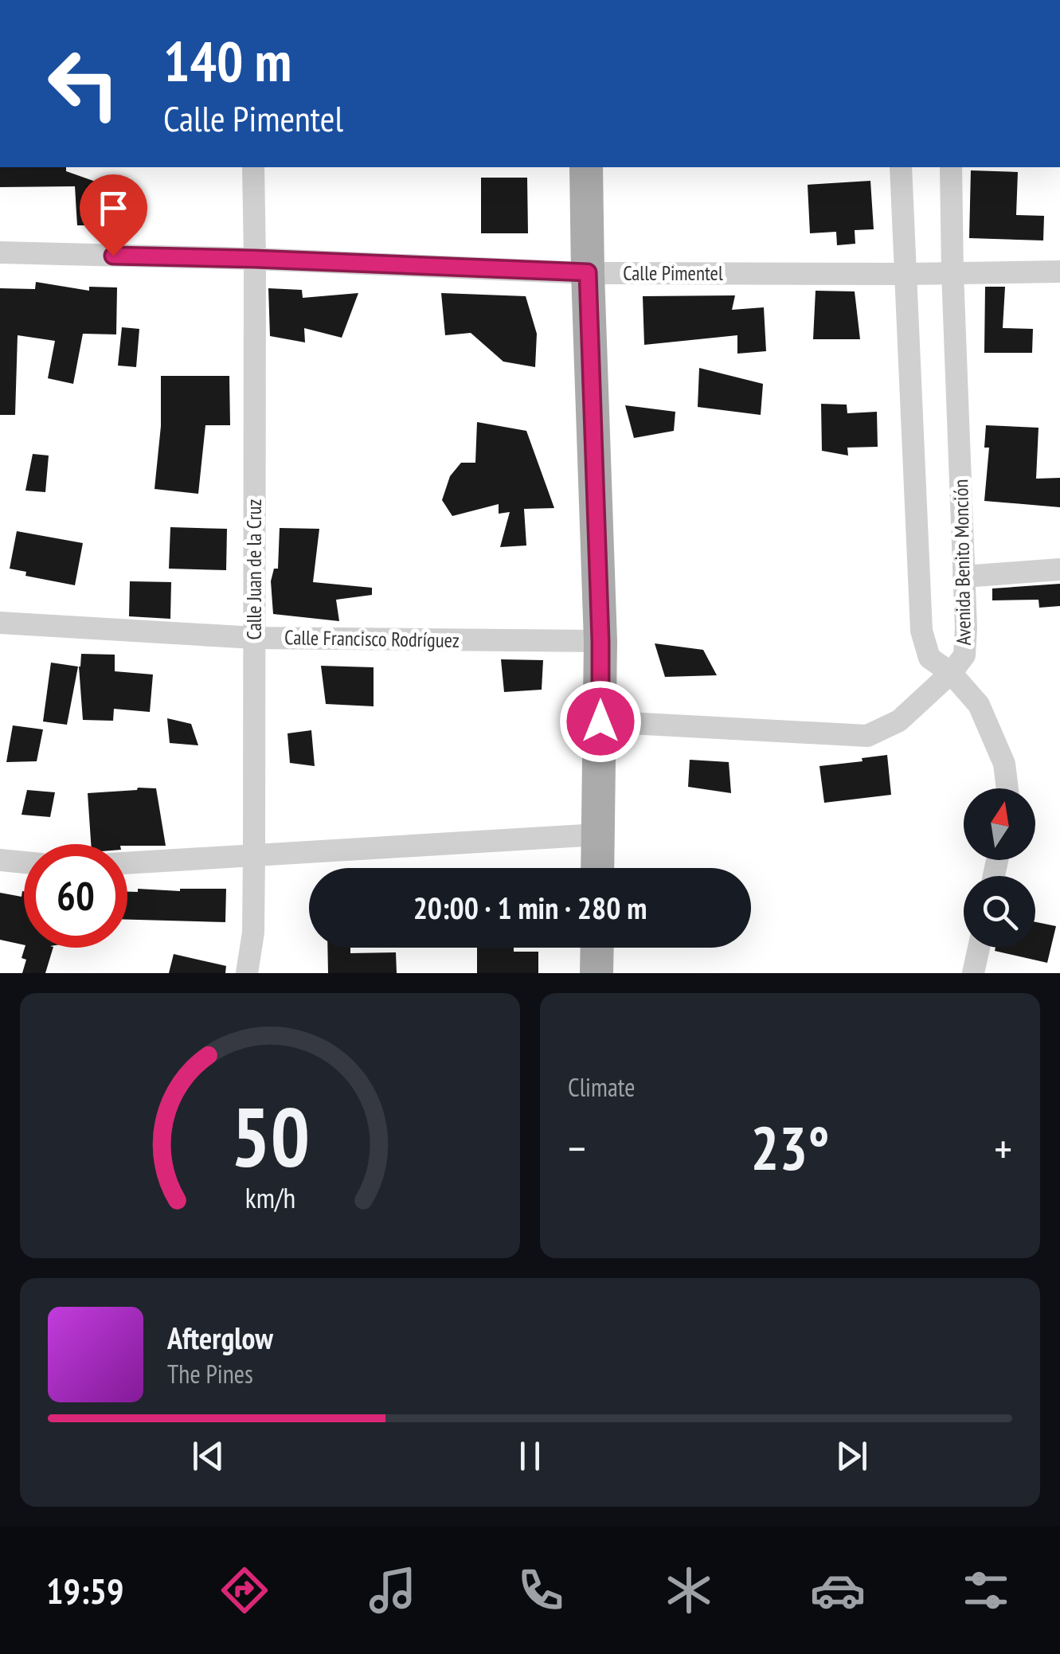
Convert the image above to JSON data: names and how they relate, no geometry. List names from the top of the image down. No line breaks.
{"streets":{"street":["Calle Pimentel","Avenida Benito Monción","Calle Juan de la Cruz","Calle Francisco Rodríguez"]},"crossings":[["Calle Pimentel","Avenida Benito Monción"],["Calle Pimentel","Calle Juan de la Cruz"],["Calle Juan de la Cruz","Calle Francisco Rodríguez"]],"north":"top","page":{"turn":["140 m","Calle Pimentel"],"limit":"60","trip":"20:00 · 1 min · 280 m","tile":"Climate","heat":["−","23°","+"],"song":["Afterglow","The Pines"],"tabs":"19:59","gauge":["50","km/h"]}}
